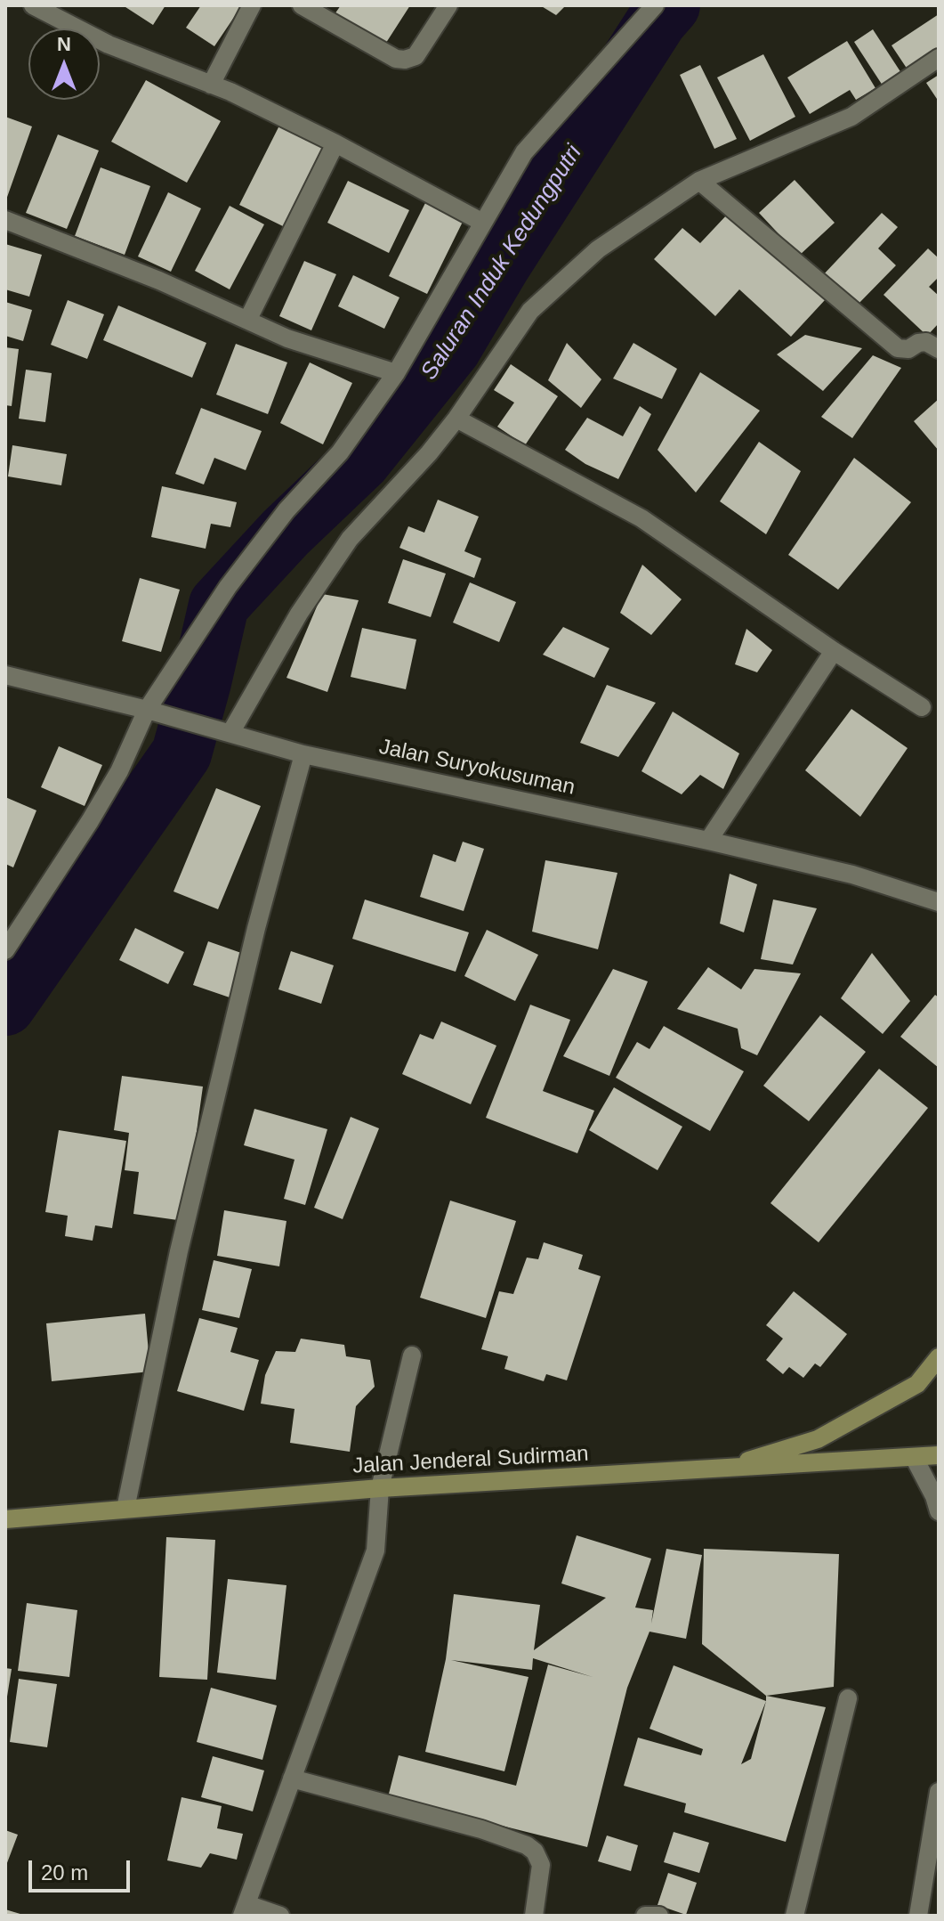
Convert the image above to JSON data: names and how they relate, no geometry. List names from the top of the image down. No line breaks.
{"streets":{"main road":["Jalan Jenderal Sudirman"],"street":["Jalan Suryokusuman"]},"water":["Saluran Induk Kedungputri"],"scale_bar":"20 m","north":"top"}
